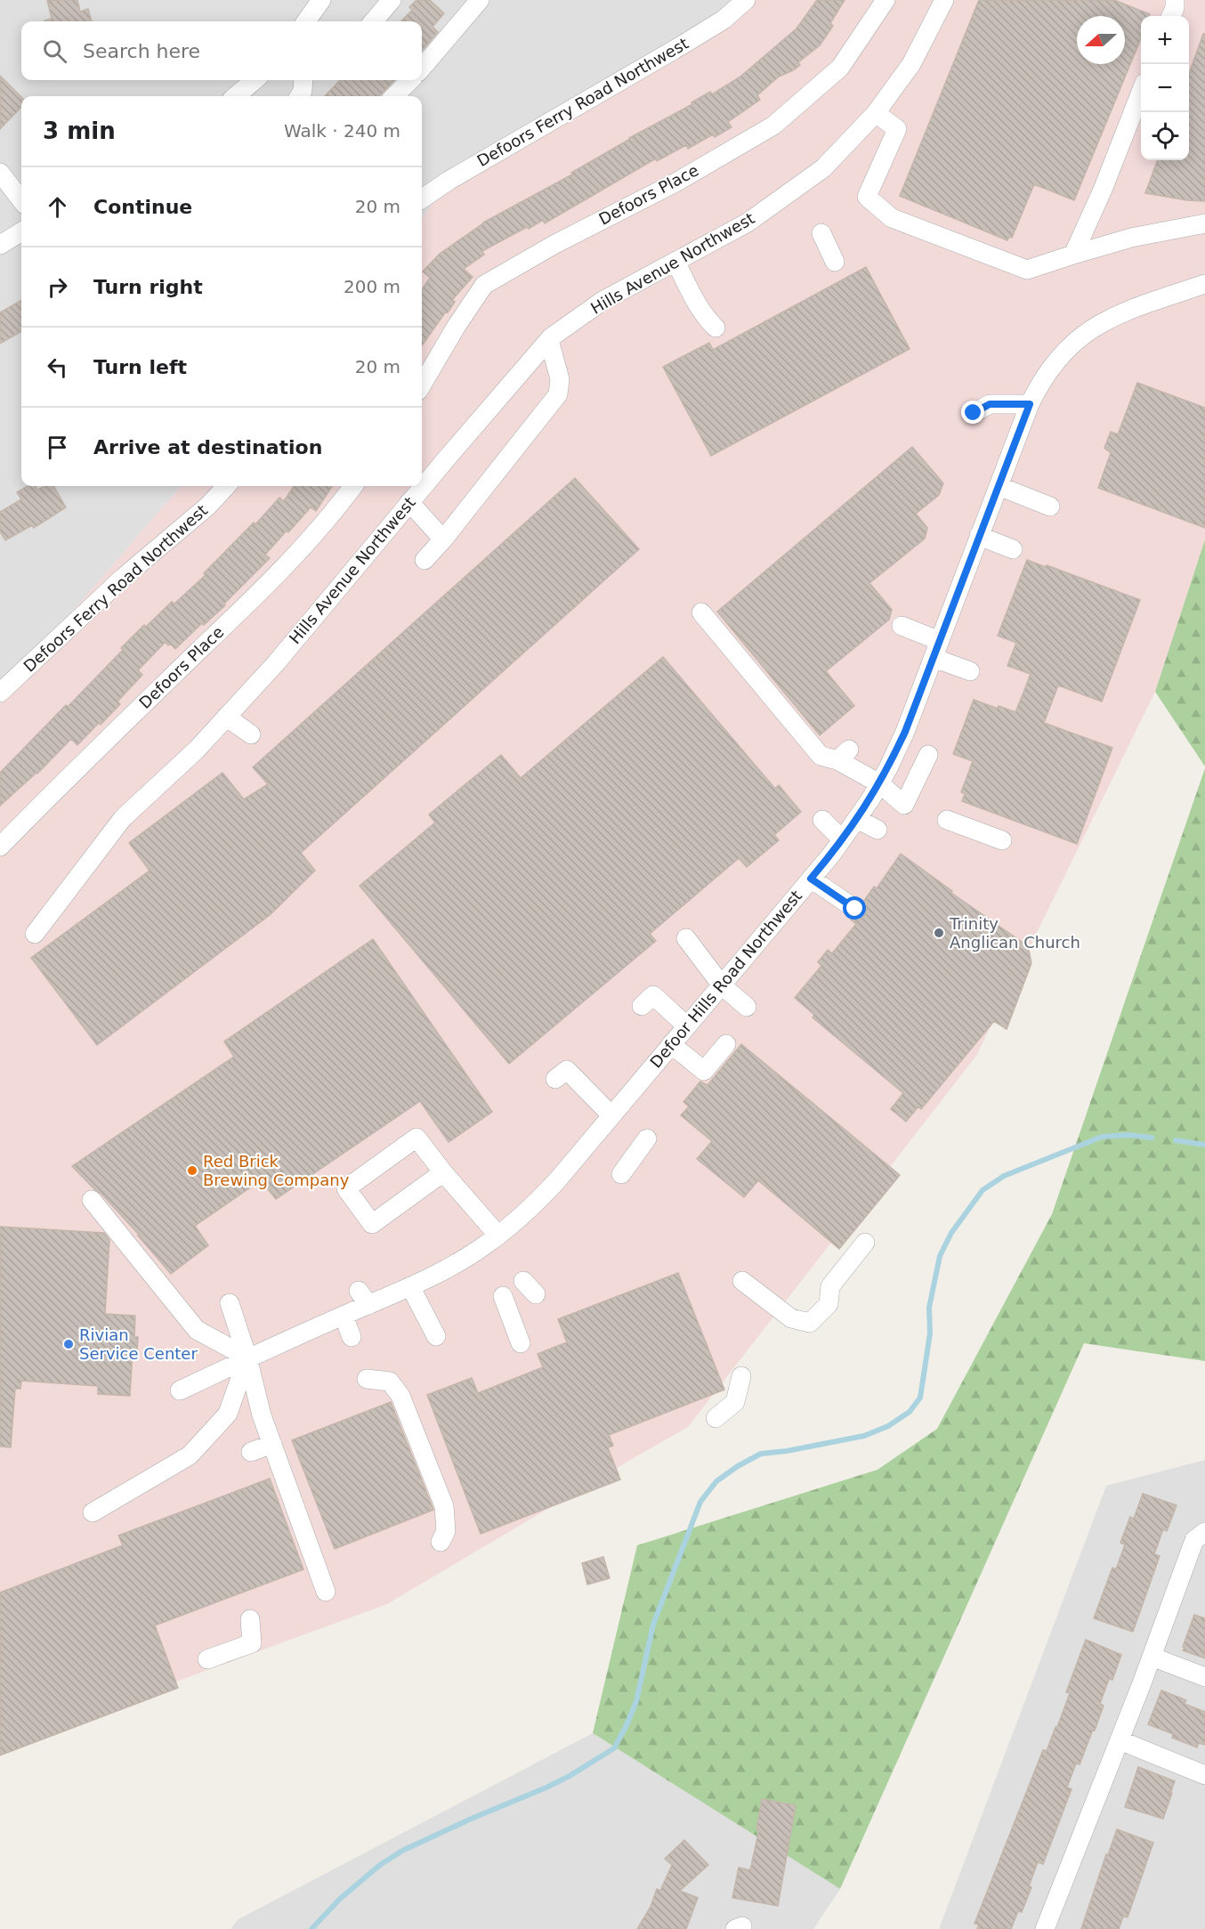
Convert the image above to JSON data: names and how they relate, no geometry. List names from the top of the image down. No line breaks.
{"streets":{"street":["Defoors Ferry Road Northwest","Defoors Place","Hills Avenue Northwest","Defoor Hills Road Northwest"]},"places":["Trinity Anglican Church","Red Brick Brewing Company","Rivian Service Center"],"north":"left","page":{"map_buttons":["+","−"],"search":"Search here","heading":["3 min","Walk · 240 m"],"list":[["Continue","20 m"],["Turn right","200 m"],["Turn left","20 m"],"Arrive at destination"]}}
